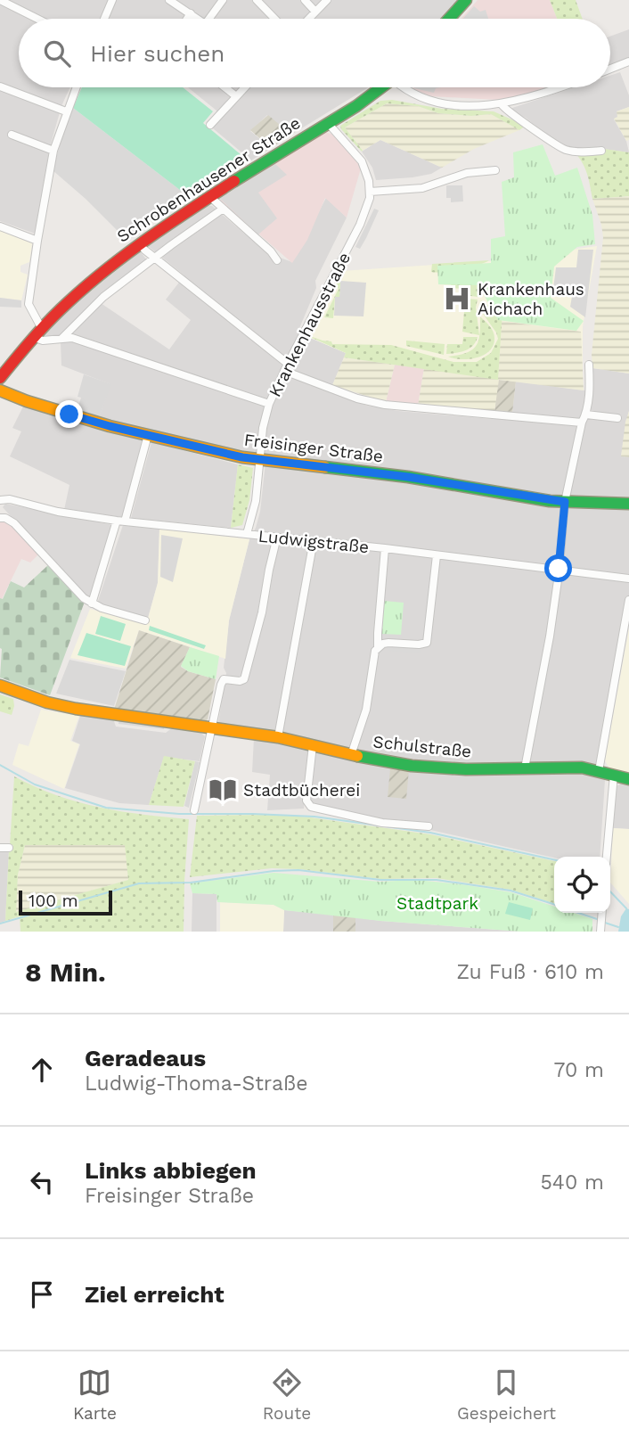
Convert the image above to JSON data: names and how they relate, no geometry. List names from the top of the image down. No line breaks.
{"streets":{"main road":["Schrobenhausener Straße","Freisinger Straße","Schulstraße"],"street":["Krankenhausstraße","Ludwigstraße"]},"crossings":[["Krankenhausstraße","Freisinger Straße"],["Krankenhausstraße","Ludwigstraße"]],"parks":["Stadtpark"],"places":{"hospital":["Krankenhaus Aichach"],"library":["Stadtbücherei"]},"scale_bar":"100 m","page":{"search":"Hier suchen","scale":"100 m","heading":["8 Min.","Zu Fuß · 610 m"],"list":[["Geradeaus","Ludwig-Thoma-Straße","70 m"],["Links abbiegen","Freisinger Straße","540 m"],"Ziel erreicht"],"nav":["Karte","Route","Gespeichert"]}}
